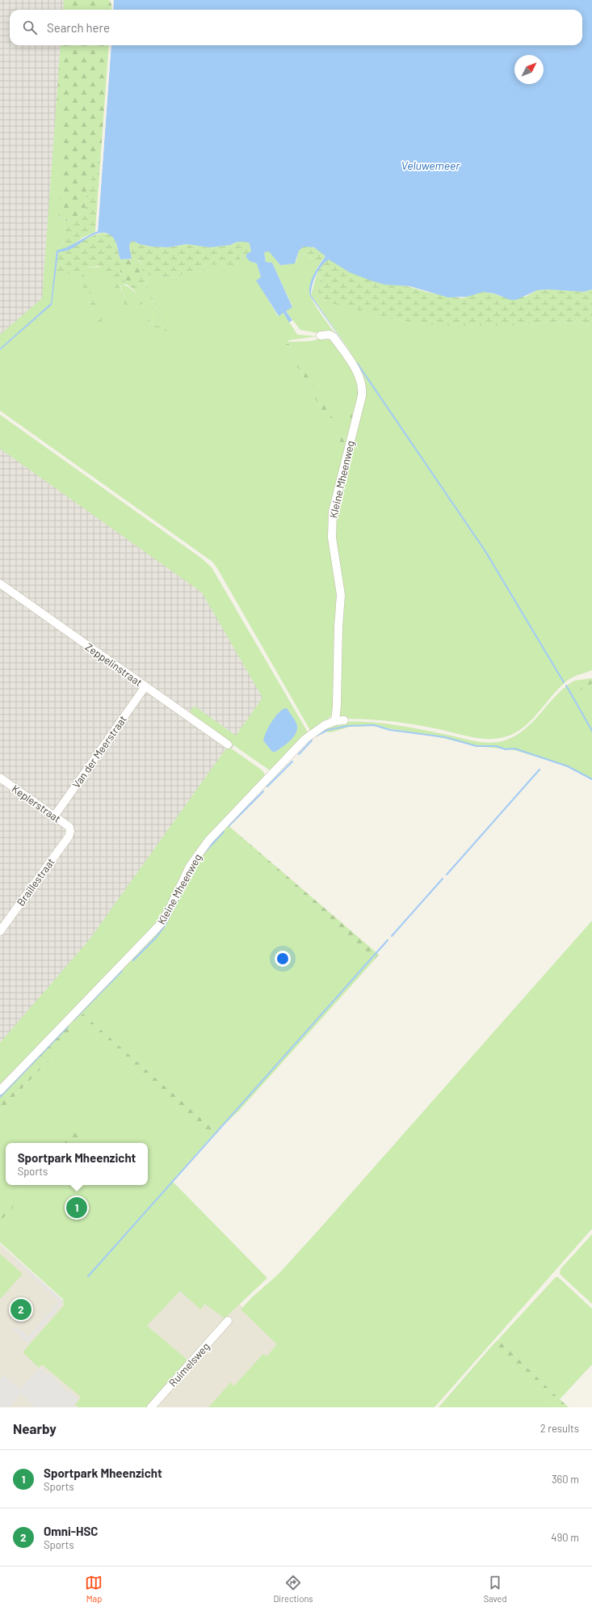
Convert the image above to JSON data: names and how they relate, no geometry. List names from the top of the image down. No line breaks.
{"streets":{"street":["Kleine Mheenweg","Zeppelinstraat","Van der Meerstraat","Keplerstraat","Braillestraat","Ruimelsweg"]},"crossings":[["Zeppelinstraat","Van der Meerstraat"],["Van der Meerstraat","Keplerstraat"],["Keplerstraat","Braillestraat"]],"water":["Veluwemeer"],"north":"top right","page":{"search":"Search here","popup":["Sportpark Mheenzicht","Sports"],"pins":["1","2"],"heading":["Nearby","2 results"],"list":[{"mark":"1","name":"Sportpark Mheenzicht","note":"Sports","value":"360 m"},{"mark":"2","name":"Omni-HSC","note":"Sports","value":"490 m"}],"nav":["Map","Directions","Saved"]}}
